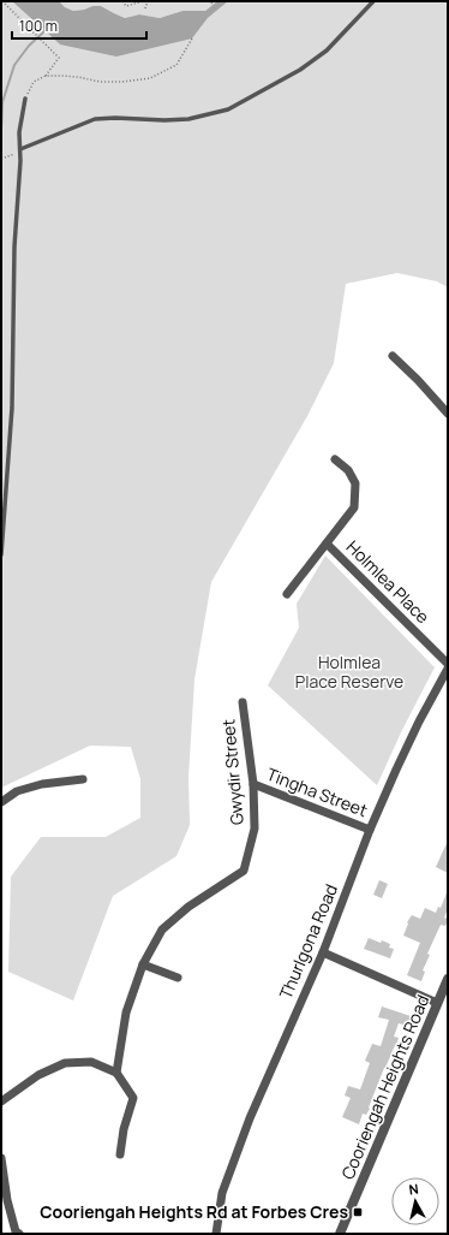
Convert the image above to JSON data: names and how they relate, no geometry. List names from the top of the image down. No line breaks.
{"streets":{"street":["Holmlea Place","Gwydir Street","Tingha Street","Thurlgona Road","Cooriengah Heights Road"]},"crossings":[["Gwydir Street","Tingha Street"],["Tingha Street","Thurlgona Road"]],"parks":["Holmlea Place Reserve"],"places":{"transit":["Cooriengah Heights Rd at Forbes Cres"]},"scale_bar":"100 m","north":"top"}
